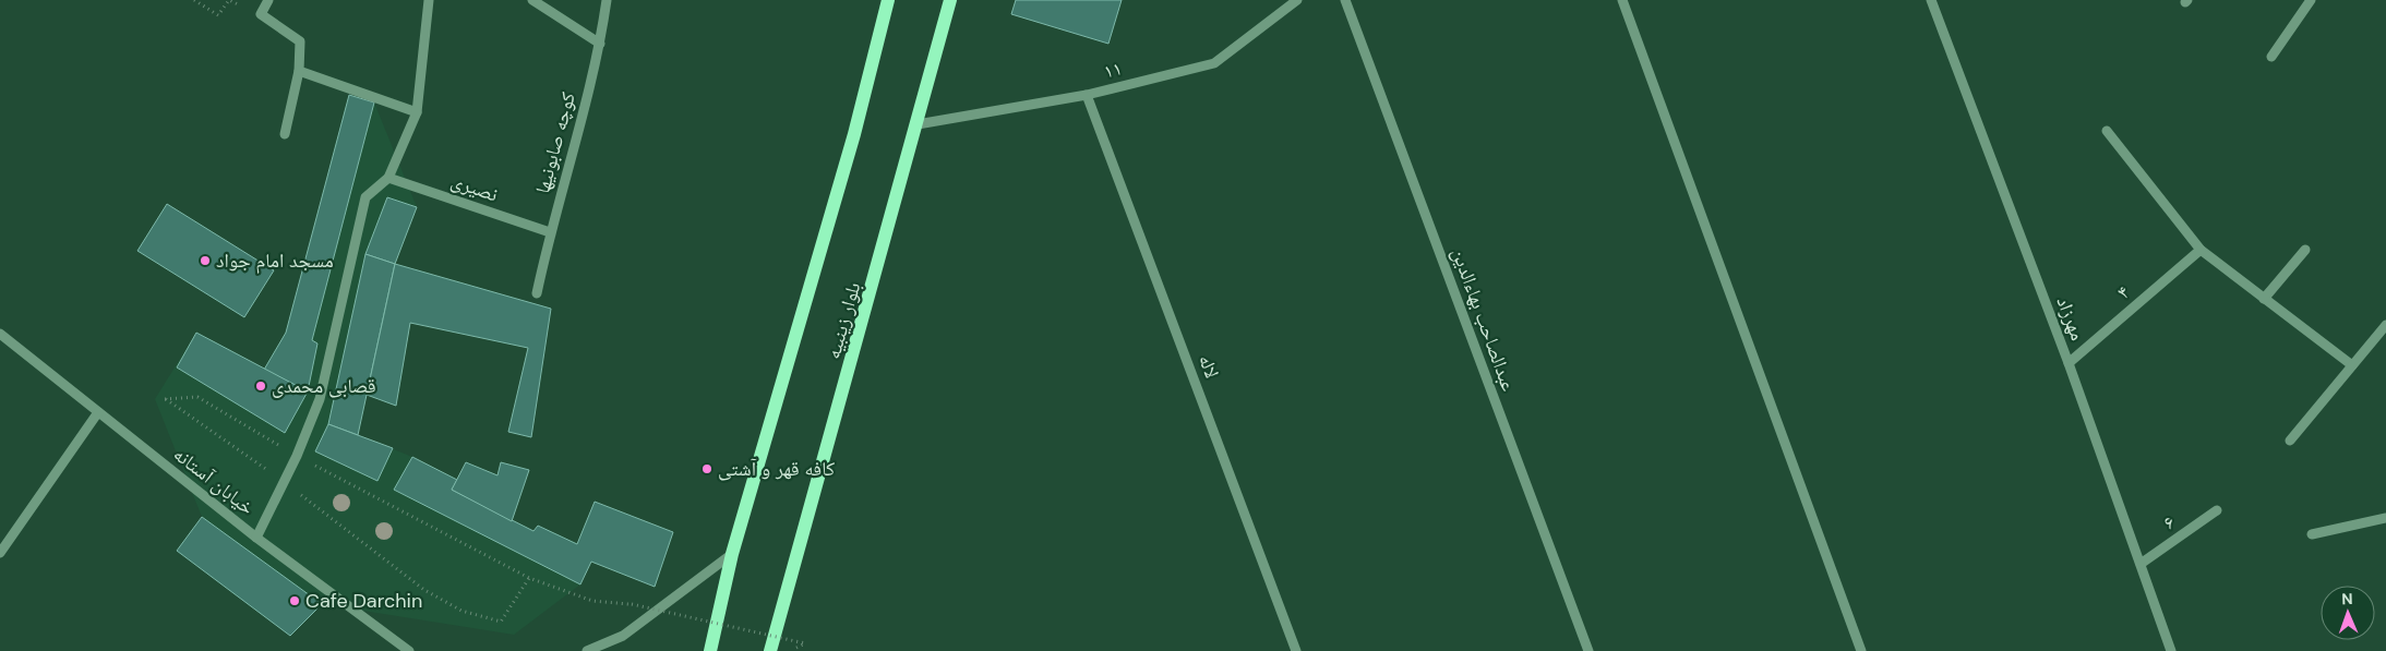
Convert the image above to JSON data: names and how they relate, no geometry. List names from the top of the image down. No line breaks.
{"streets":{"main road":["بلوار زینبیه"],"street":["۱۱","کوچه صابونیها","نصیری","۴","مهرزاد","عبدالصاحب بهاءالدین","لاله","خیابان آستانه","۶"]},"crossings":[["۱۱","بلوار زینبیه"],["۱۱","لاله"],["کوچه صابونیها","نصیری"],["۴","مهرزاد"],["مهرزاد","۶"]],"places":["مسجد امام جواد","قصابی محمدی","کافه قهر و آشتی","Cafe Darchin"],"north":"top"}
